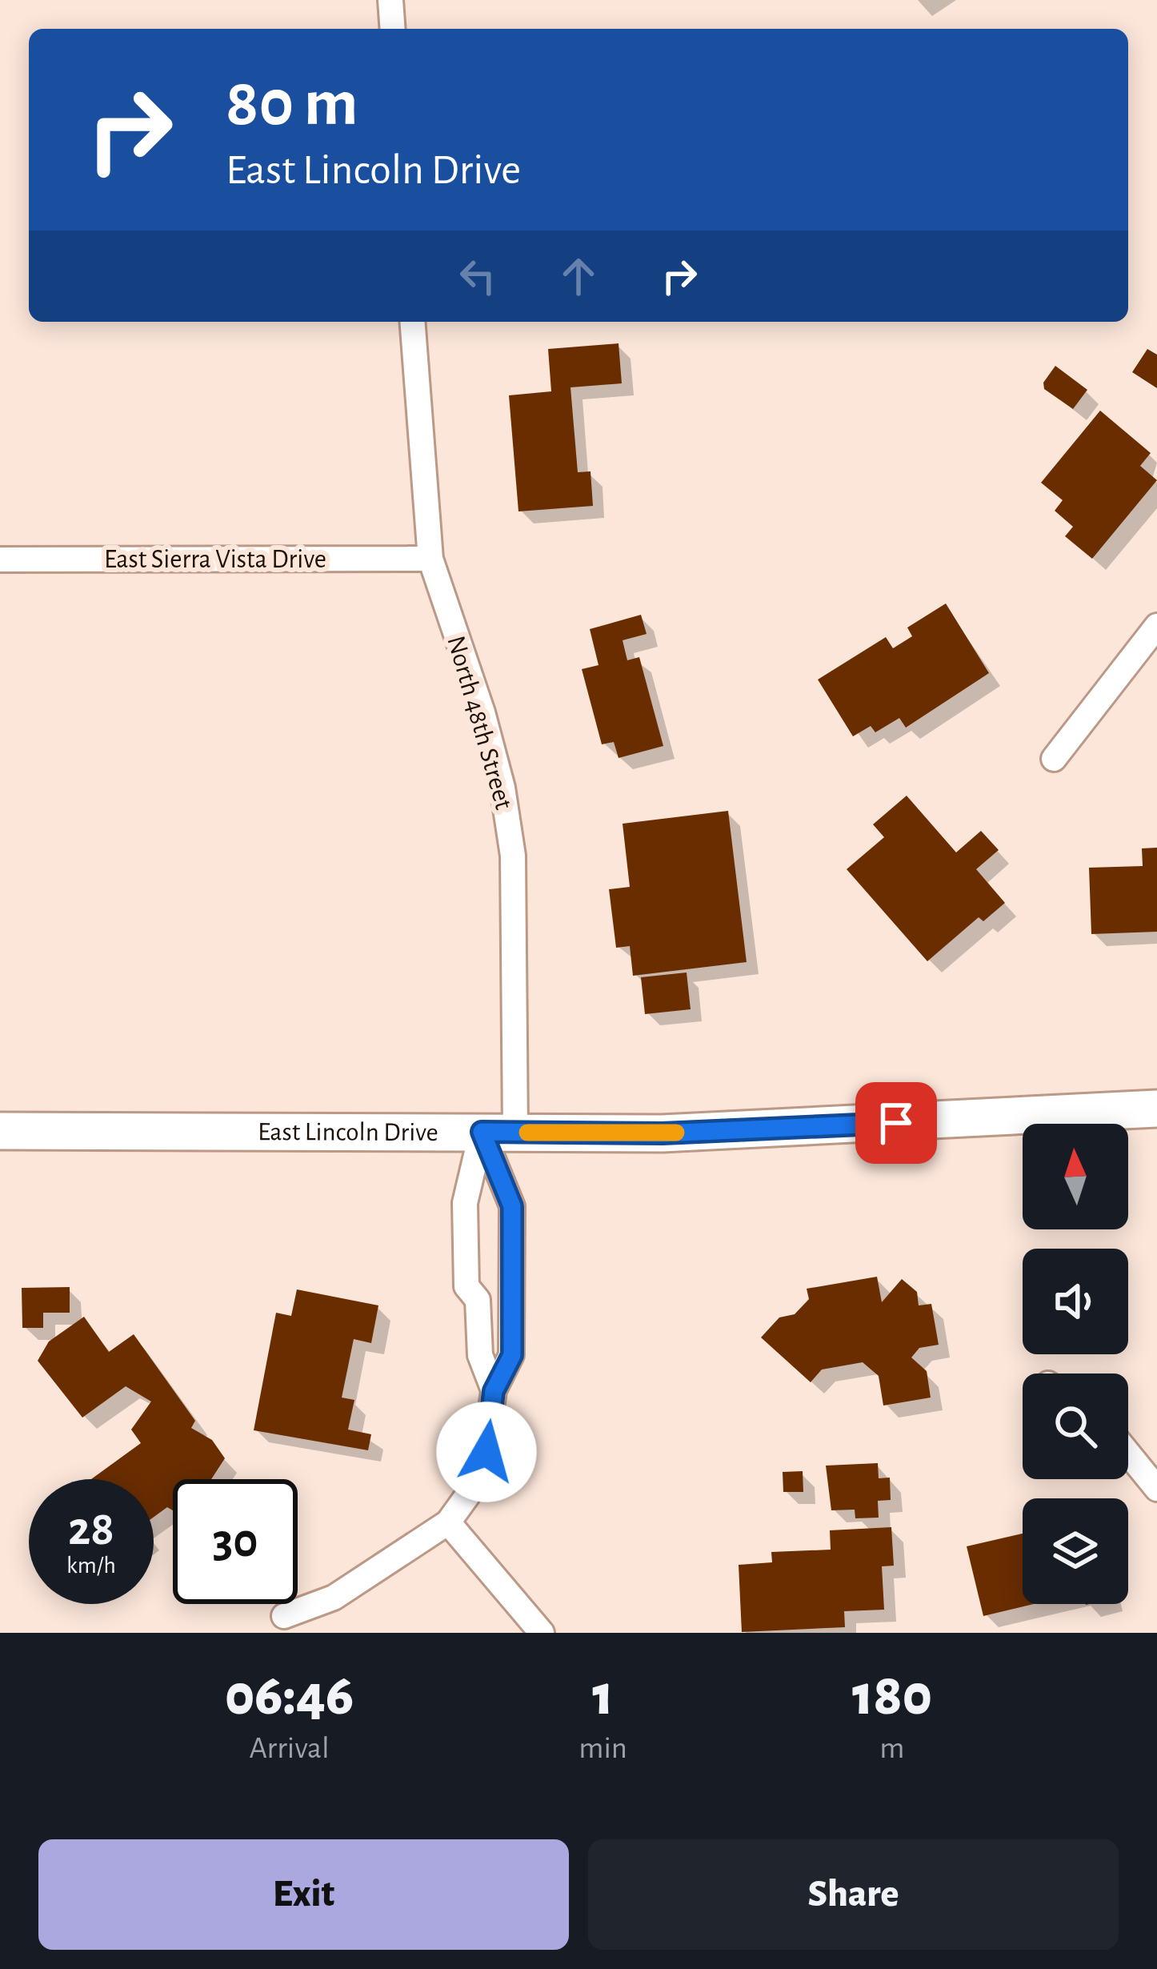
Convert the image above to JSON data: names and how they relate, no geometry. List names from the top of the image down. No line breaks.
{"streets":{"main road":["East Lincoln Drive"],"street":["East Sierra Vista Drive","North 48th Street"]},"crossings":[["East Sierra Vista Drive","North 48th Street"],["North 48th Street","East Lincoln Drive"]],"north":"top","page":{"turn":["80 m","East Lincoln Drive"],"speed":"28 km/h","limit":"30","eta":["06:46","Arrival","1","min","180","m"],"buttons":["Exit","Share"]}}
